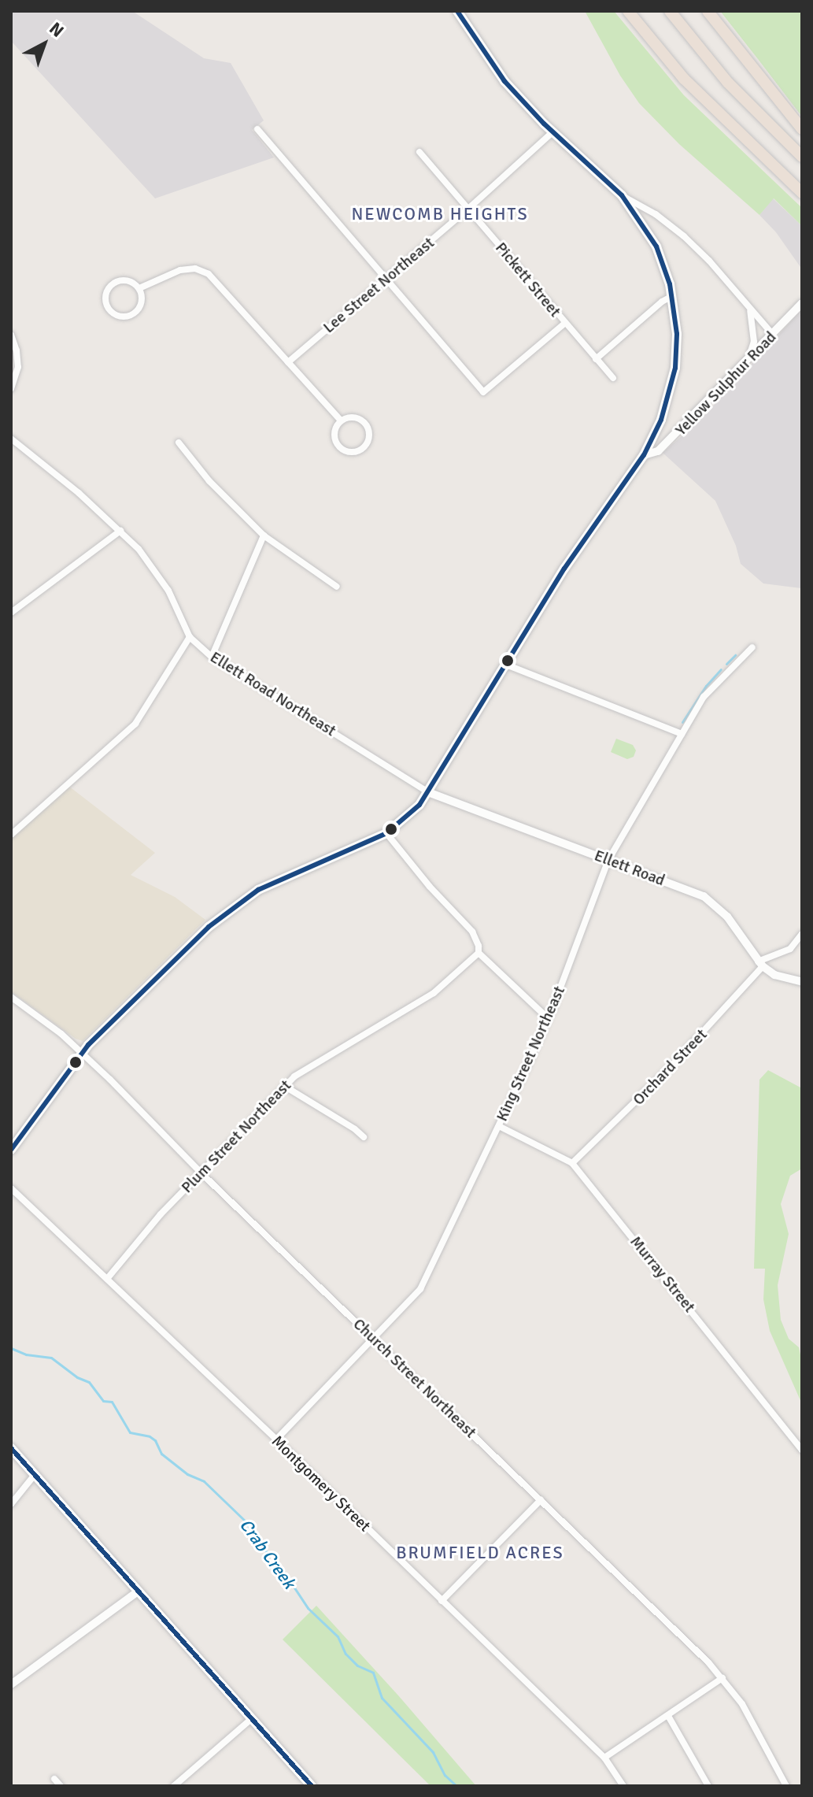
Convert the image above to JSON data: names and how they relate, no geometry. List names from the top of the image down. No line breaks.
{"streets":{"street":["Pickett Street","Lee Street Northeast","Yellow Sulphur Road","Ellett Road Northeast","Ellett Road","King Street Northeast","Orchard Street","Plum Street Northeast","Murray Street","Church Street Northeast","Montgomery Street"]},"crossings":[["Pickett Street","Lee Street Northeast"],["Ellett Road Northeast","Ellett Road"],["Ellett Road","King Street Northeast"],["Ellett Road","Orchard Street"],["King Street Northeast","Murray Street"],["King Street Northeast","Church Street Northeast"],["King Street Northeast","Montgomery Street"],["Orchard Street","Murray Street"],["Plum Street Northeast","Church Street Northeast"],["Plum Street Northeast","Montgomery Street"]],"districts":["NEWCOMB HEIGHTS","BRUMFIELD ACRES"],"water":["Crab Creek"],"north":"top right"}
